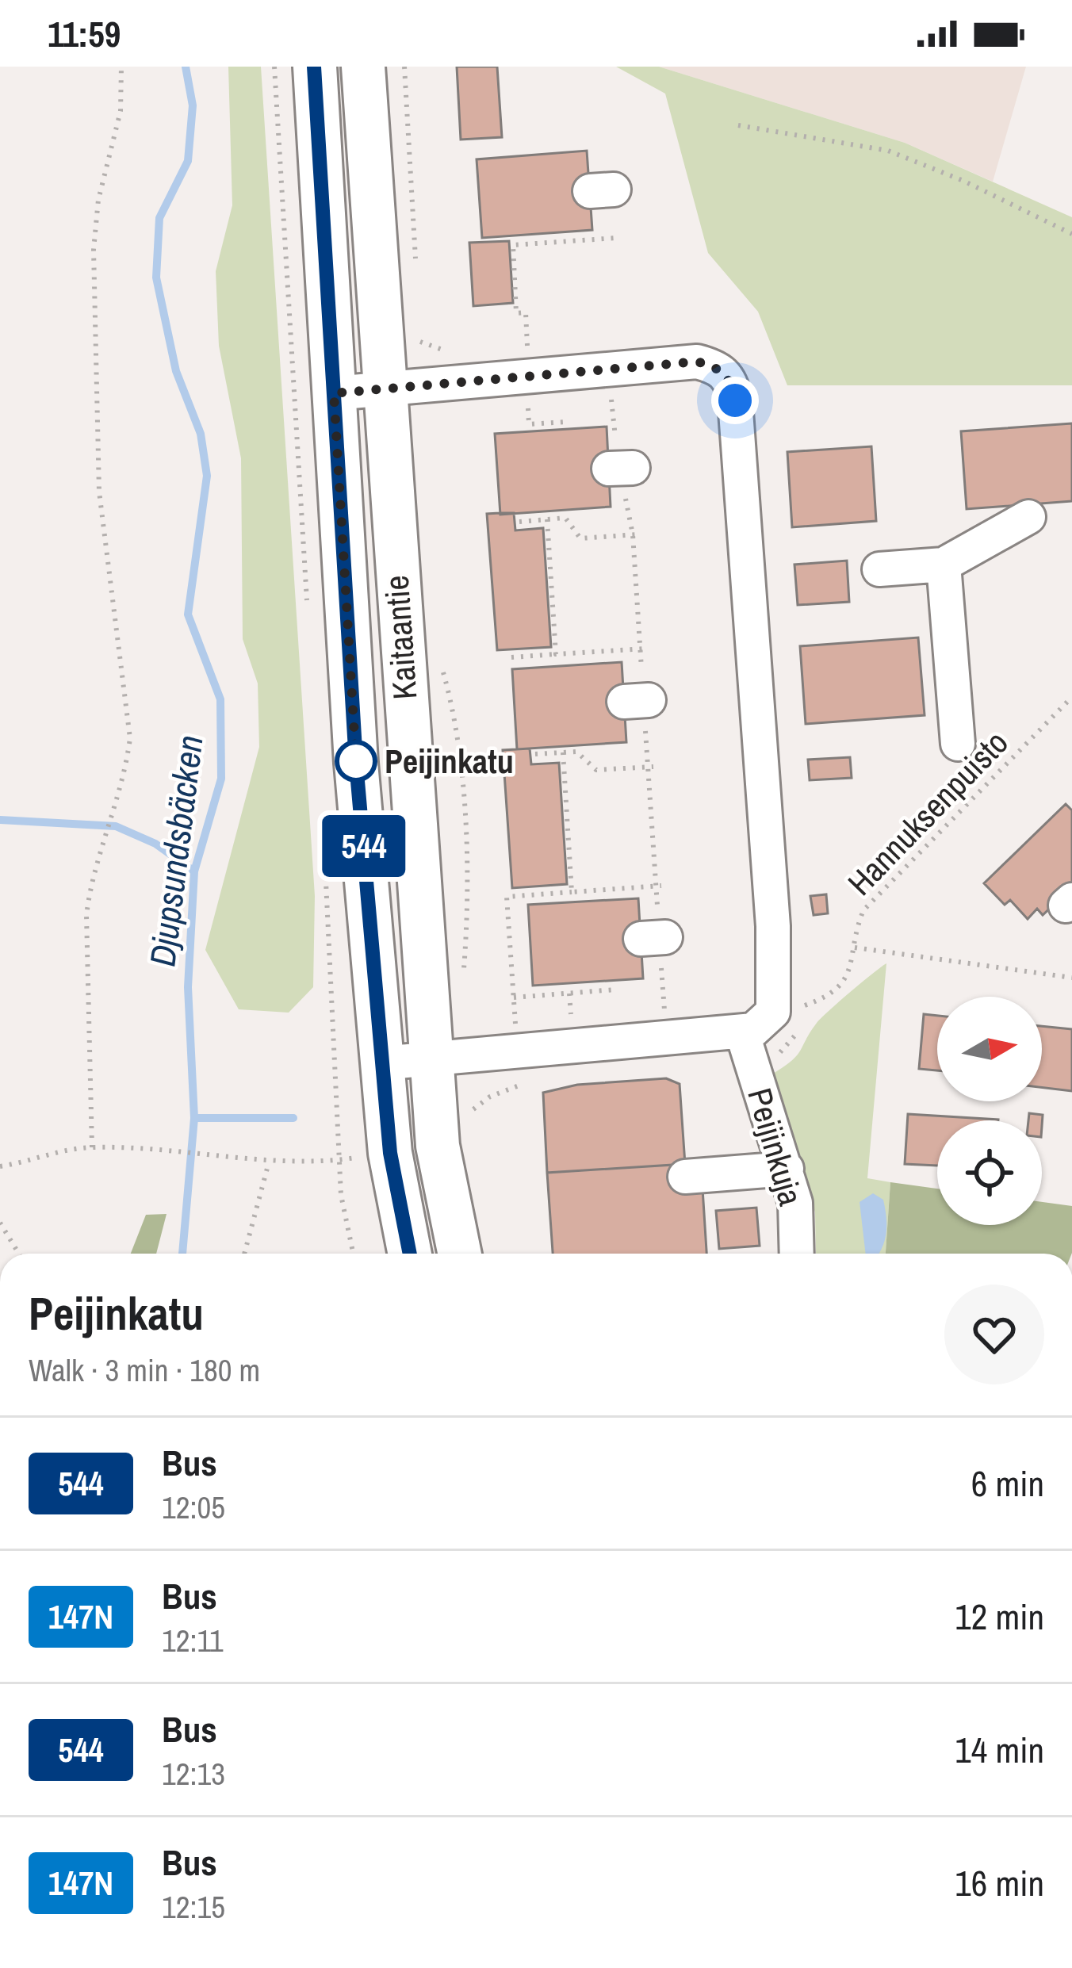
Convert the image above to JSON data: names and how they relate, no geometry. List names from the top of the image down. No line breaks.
{"streets":{"main road":["Kaitaantie"],"street":["Peijinkuja"],"path":["Hannuksenpuisto"]},"water":["Djupsundsbäcken"],"places":["Peijinkatu"],"lines":["bus line 544"],"north":"right","page":{"status":"11:59","on_map":"544","heading":["Peijinkatu","Walk · 3 min · 180 m"],"list":[{"mark":"544","name":"Bus","note":"12:05","value":"6 min"},{"mark":"147N","name":"Bus","note":"12:11","value":"12 min"},{"mark":"544","name":"Bus","note":"12:13","value":"14 min"},{"mark":"147N","name":"Bus","note":"12:15","value":"16 min"}]}}
